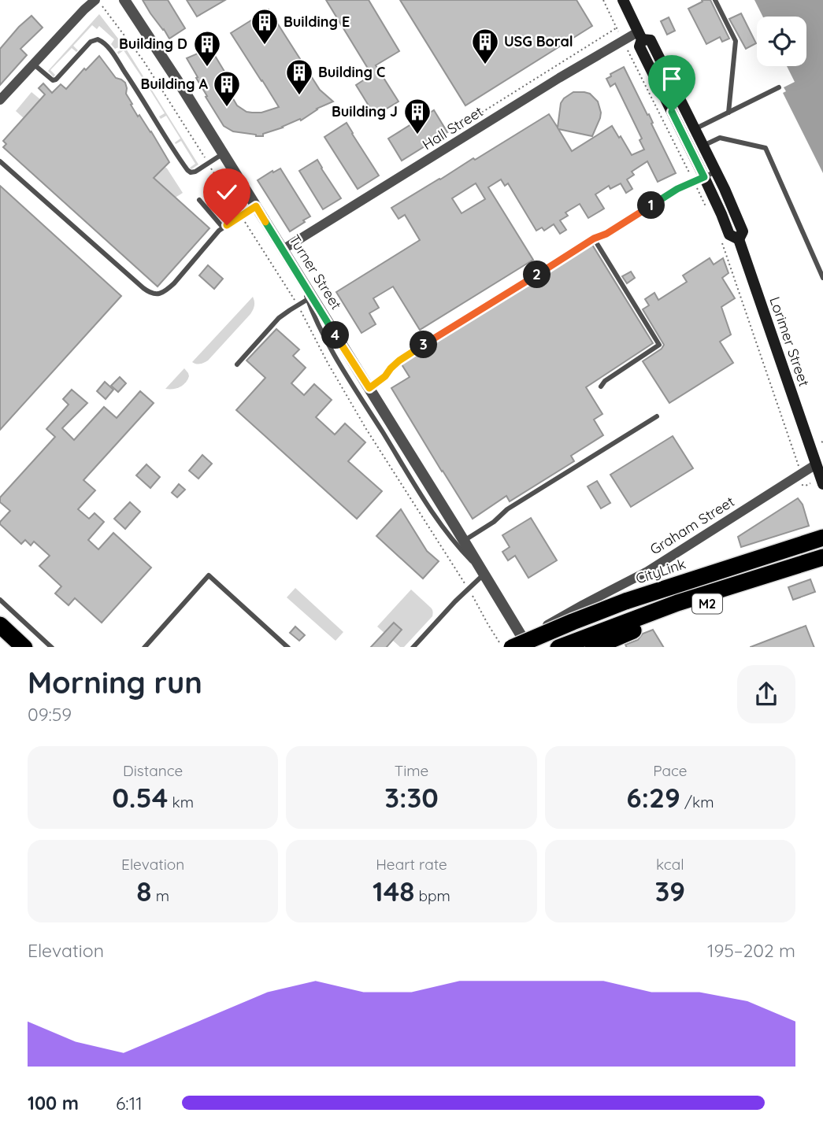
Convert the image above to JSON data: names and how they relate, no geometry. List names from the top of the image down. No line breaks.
{"streets":{"highway":["CityLink","M2"],"main road":["Lorimer Street"],"street":["Hall Street","Turner Street","Graham Street"]},"crossings":[["Hall Street","Turner Street"],["Hall Street","Lorimer Street"],["Turner Street","Graham Street"],["Turner Street","CityLink"],["Lorimer Street","Graham Street"],["Graham Street","CityLink"]],"places":{"building":["Building E","USG Boral","Building D","Building C","Building A","Building J"]},"page":{"pins":["1","2","4","3"],"heading":["Morning run","09:59"],"stats":[["Distance","0.54 km"],["Time","3:30"],["Pace","6:29 /km"],["Elevation","8 m"],["Heart rate","148 bpm"],["kcal","39"]],"chart":["Elevation","195–202 m"],"list":[{"name":"100 m","note":"6:11"}]}}
